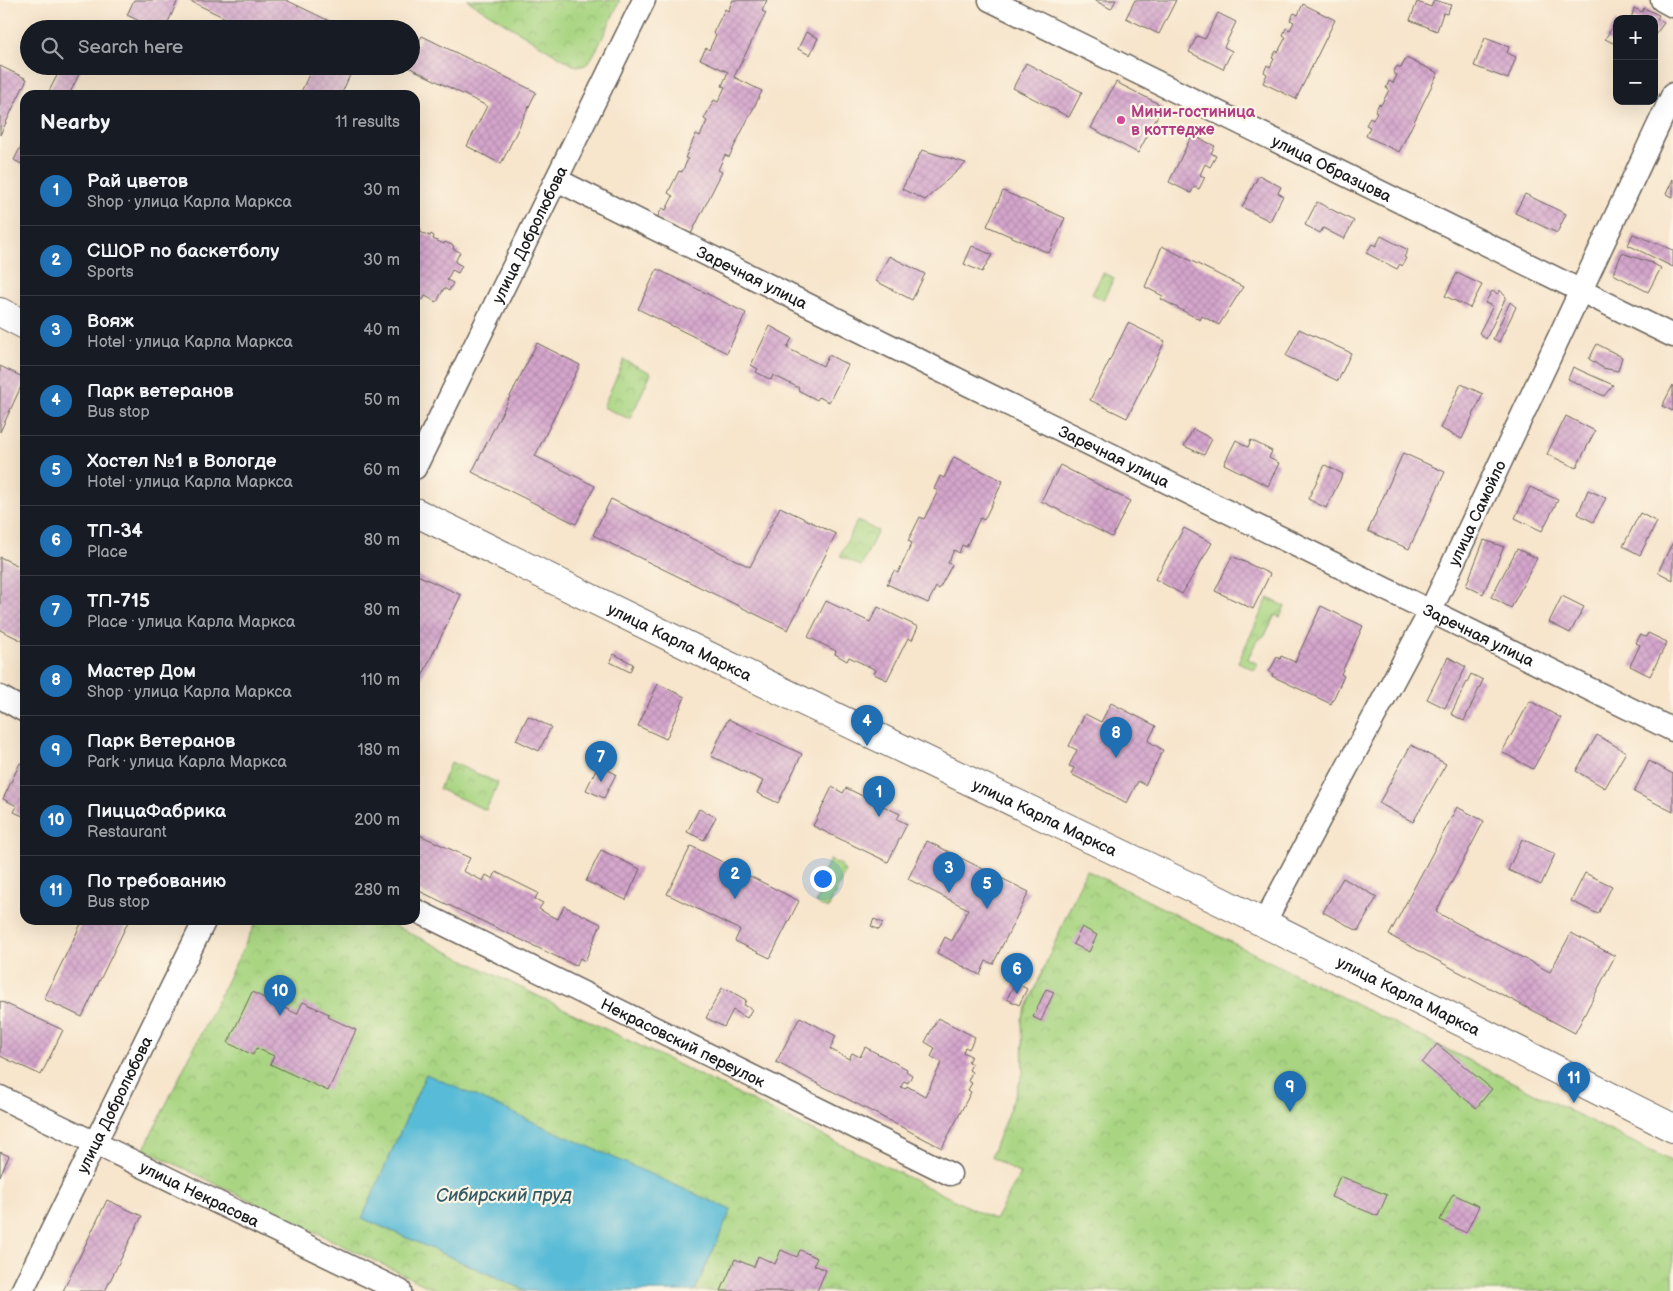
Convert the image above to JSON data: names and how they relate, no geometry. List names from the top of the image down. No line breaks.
{"streets":{"street":["улица Образцова","улица Добролюбова","Заречная улица","улица Самойло","улица Карла Маркса","Некрасовский переулок","улица Некрасова"]},"crossings":[["улица Образцова","улица Самойло"],["улица Добролюбова","Заречная улица"],["улица Добролюбова","улица Некрасова"],["Заречная улица","улица Самойло"],["улица Самойло","улица Карла Маркса"]],"water":["Сибирский пруд"],"places":["Мини-гостиница в коттедже"],"page":{"map_buttons":["+","−"],"search":"Search here","heading":["Nearby","11 results"],"list":[{"mark":"1","name":"Рай цветов","note":"Shop · улица Карла Маркса","value":"30 m"},{"mark":"2","name":"СШОР по баскетболу","note":"Sports","value":"30 m"},{"mark":"3","name":"Вояж","note":"Hotel · улица Карла Маркса","value":"40 m"},{"mark":"4","name":"Парк ветеранов","note":"Bus stop","value":"50 m"},{"mark":"5","name":"Хостел №1 в Вологде","note":"Hotel · улица Карла Маркса","value":"60 m"},{"mark":"6","name":"ТП-34","note":"Place","value":"80 m"},{"mark":"7","name":"ТП-715","note":"Place · улица Карла Маркса","value":"80 m"},{"mark":"8","name":"Мастер Дом","note":"Shop · улица Карла Маркса","value":"110 m"},{"mark":"9","name":"Парк Ветеранов","note":"Park · улица Карла Маркса","value":"180 m"},{"mark":"10","name":"ПиццаФабрика","note":"Restaurant","value":"200 m"},{"mark":"11","name":"По требованию","note":"Bus stop","value":"280 m"}],"pins":["4","8","7","1","3","2","5","6","10","11","9"]}}
